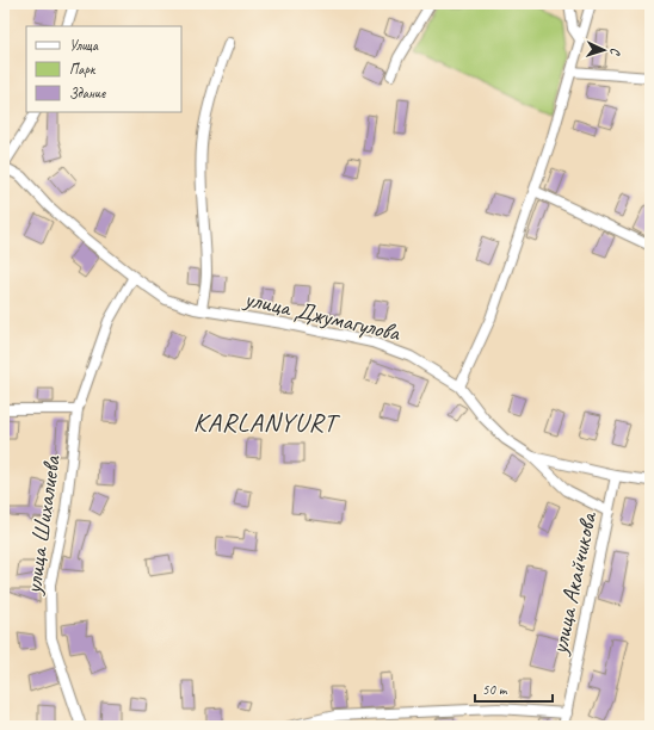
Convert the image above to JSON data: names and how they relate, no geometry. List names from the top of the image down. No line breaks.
{"streets":{"street":["улица Джумагулова","улица Шихалиева","улица Акайчикова"]},"crossings":[["улица Джумагулова","улица Шихалиева"],["улица Джумагулова","улица Акайчикова"]],"districts":["KARLANYURT"],"legend":["Улица","Парк","Здание"],"scale_bar":"50 m","north":"right"}
